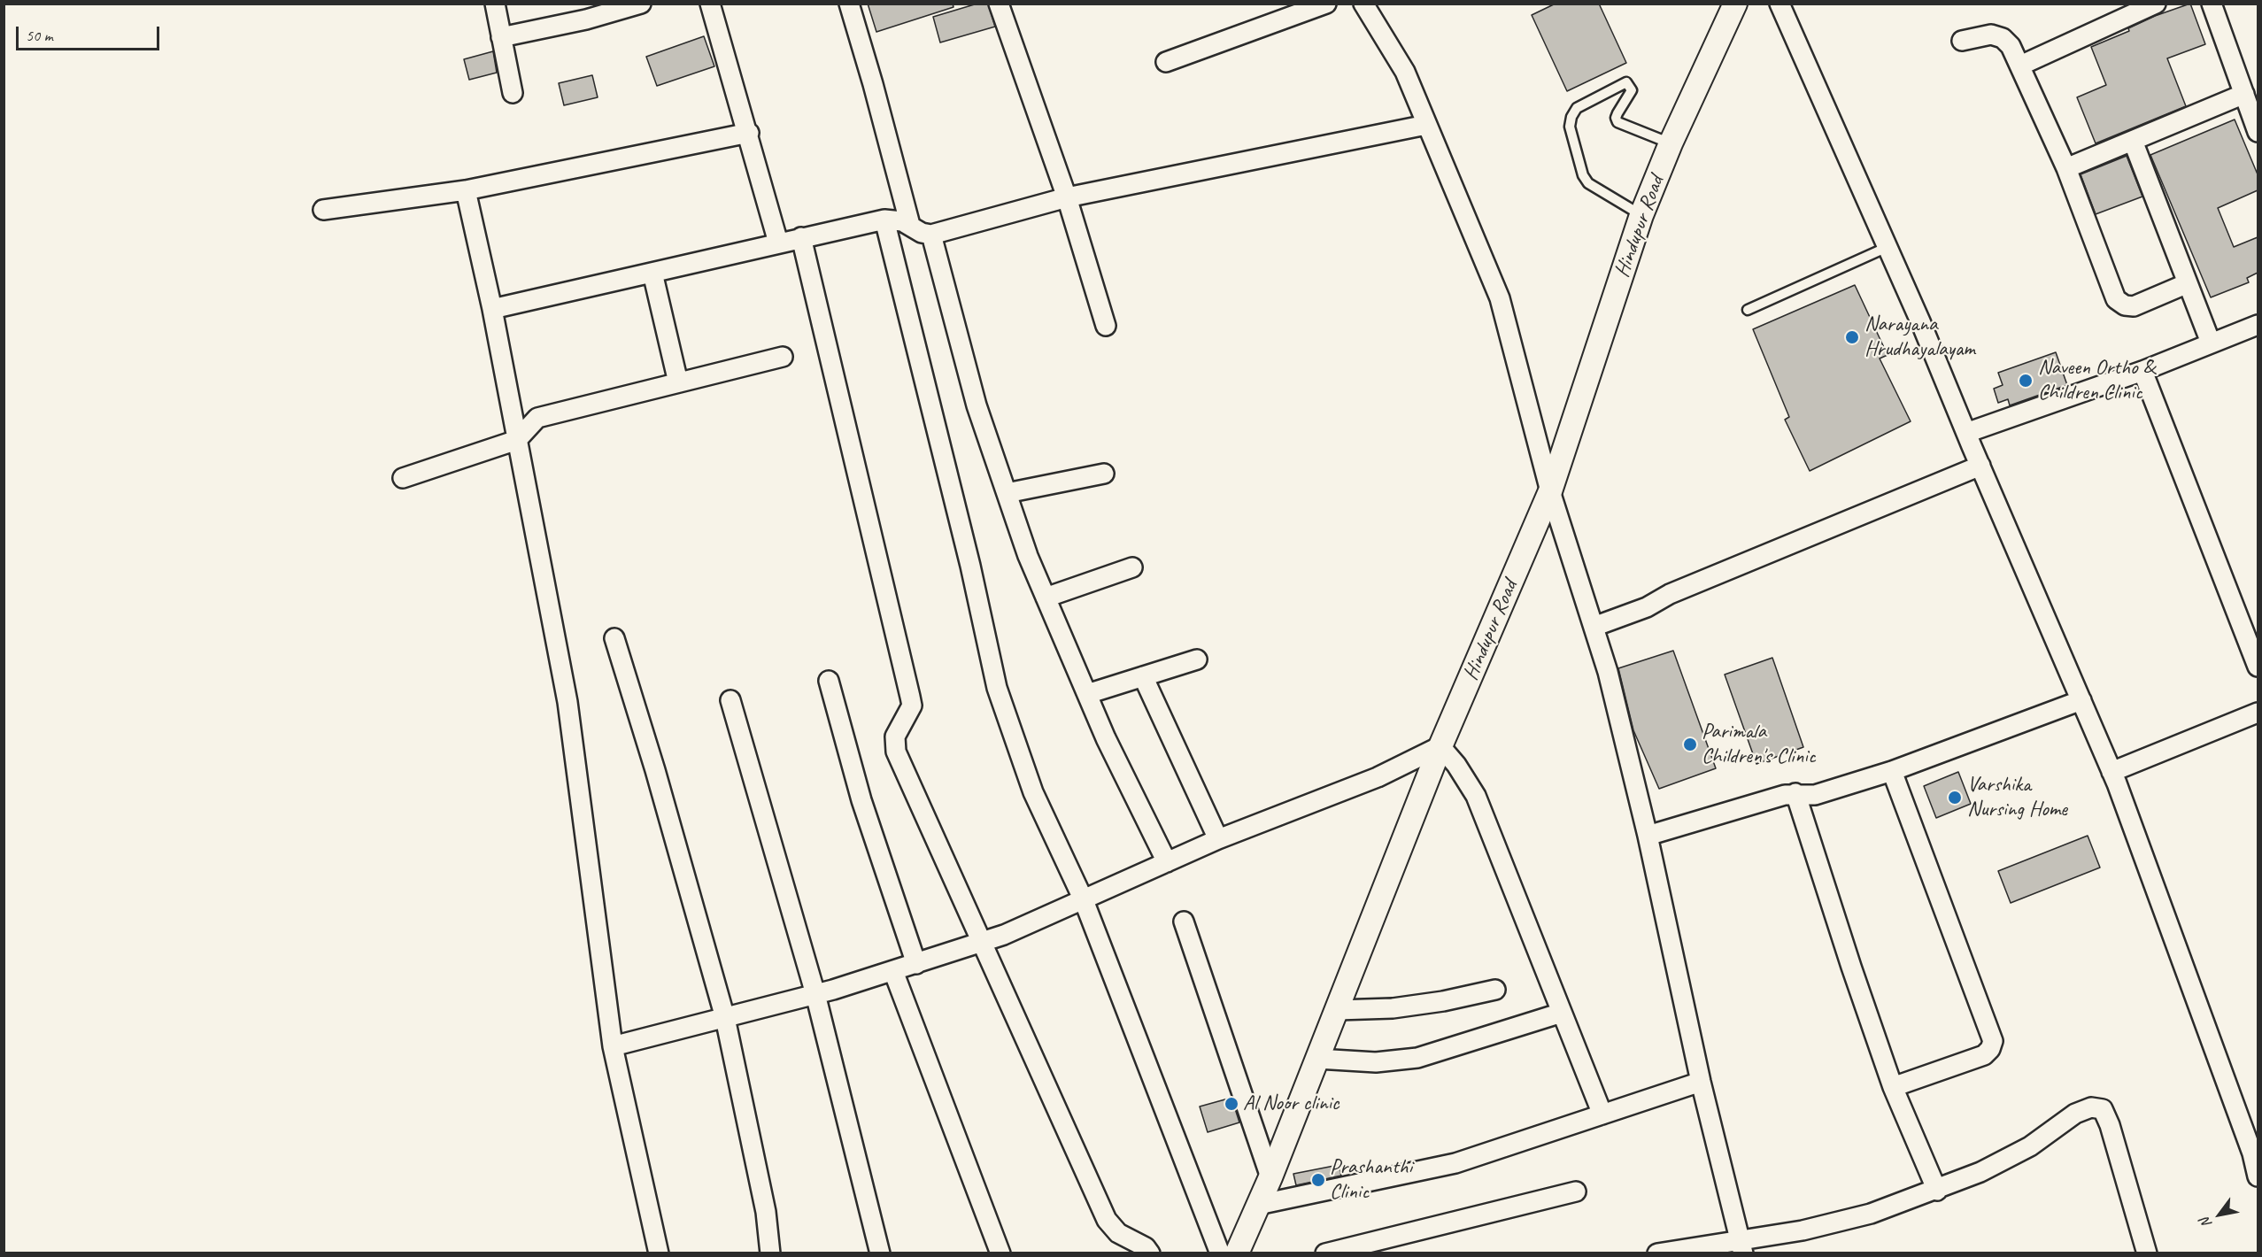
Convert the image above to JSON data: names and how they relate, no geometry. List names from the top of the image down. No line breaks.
{"streets":{"street":["Hindupur Road"]},"places":["Narayana Hrudhayalayam","Naveen Ortho & Children Clinic","Parimala Children's Clinic","Varshika Nursing Home","Al Noor clinic","Prashanthi Clinic"],"scale_bar":"50 m","north":"bottom left"}
